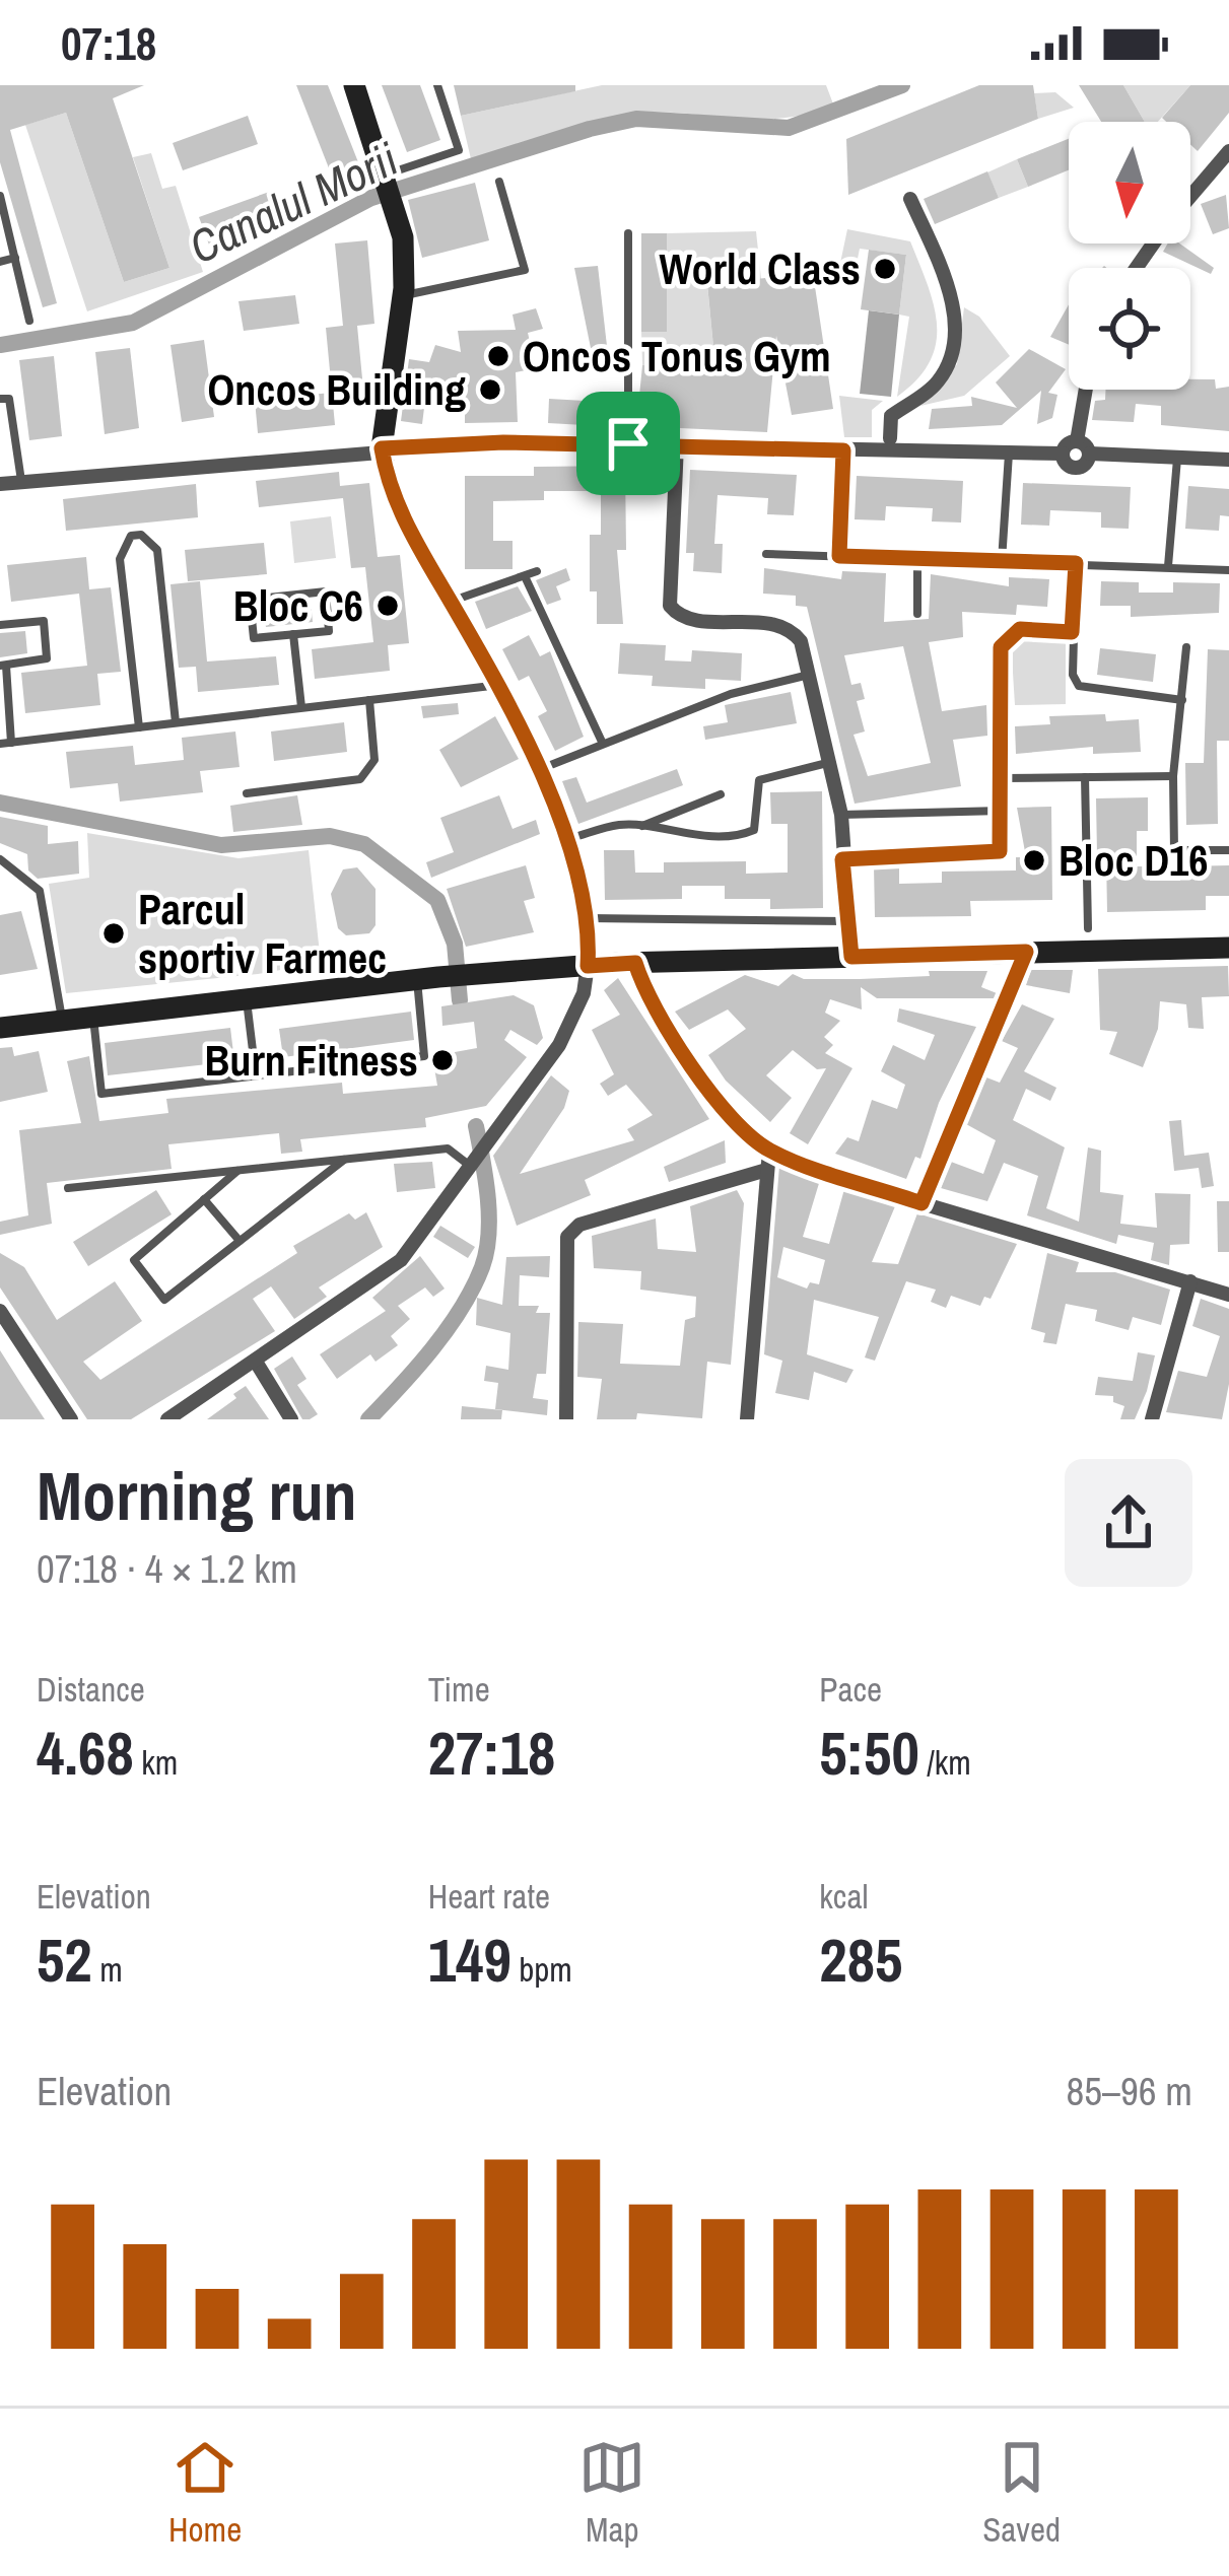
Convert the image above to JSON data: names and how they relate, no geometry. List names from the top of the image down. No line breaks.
{"water":["Canalul Morii"],"places":["World Class","Oncos Tonus Gym","Oncos Building","Bloc C6","Bloc D16","Parcul sportiv Farmec","Burn Fitness"],"north":"bottom","page":{"status":"07:18","heading":["Morning run","07:18 · 4 × 1.2 km"],"stats":[["Distance","4.68 km"],["Time","27:18"],["Pace","5:50 /km"],["Elevation","52 m"],["Heart rate","149 bpm"],["kcal","285"]],"chart":["Elevation","85–96 m"],"tabs":["Home","Map","Saved"]}}
